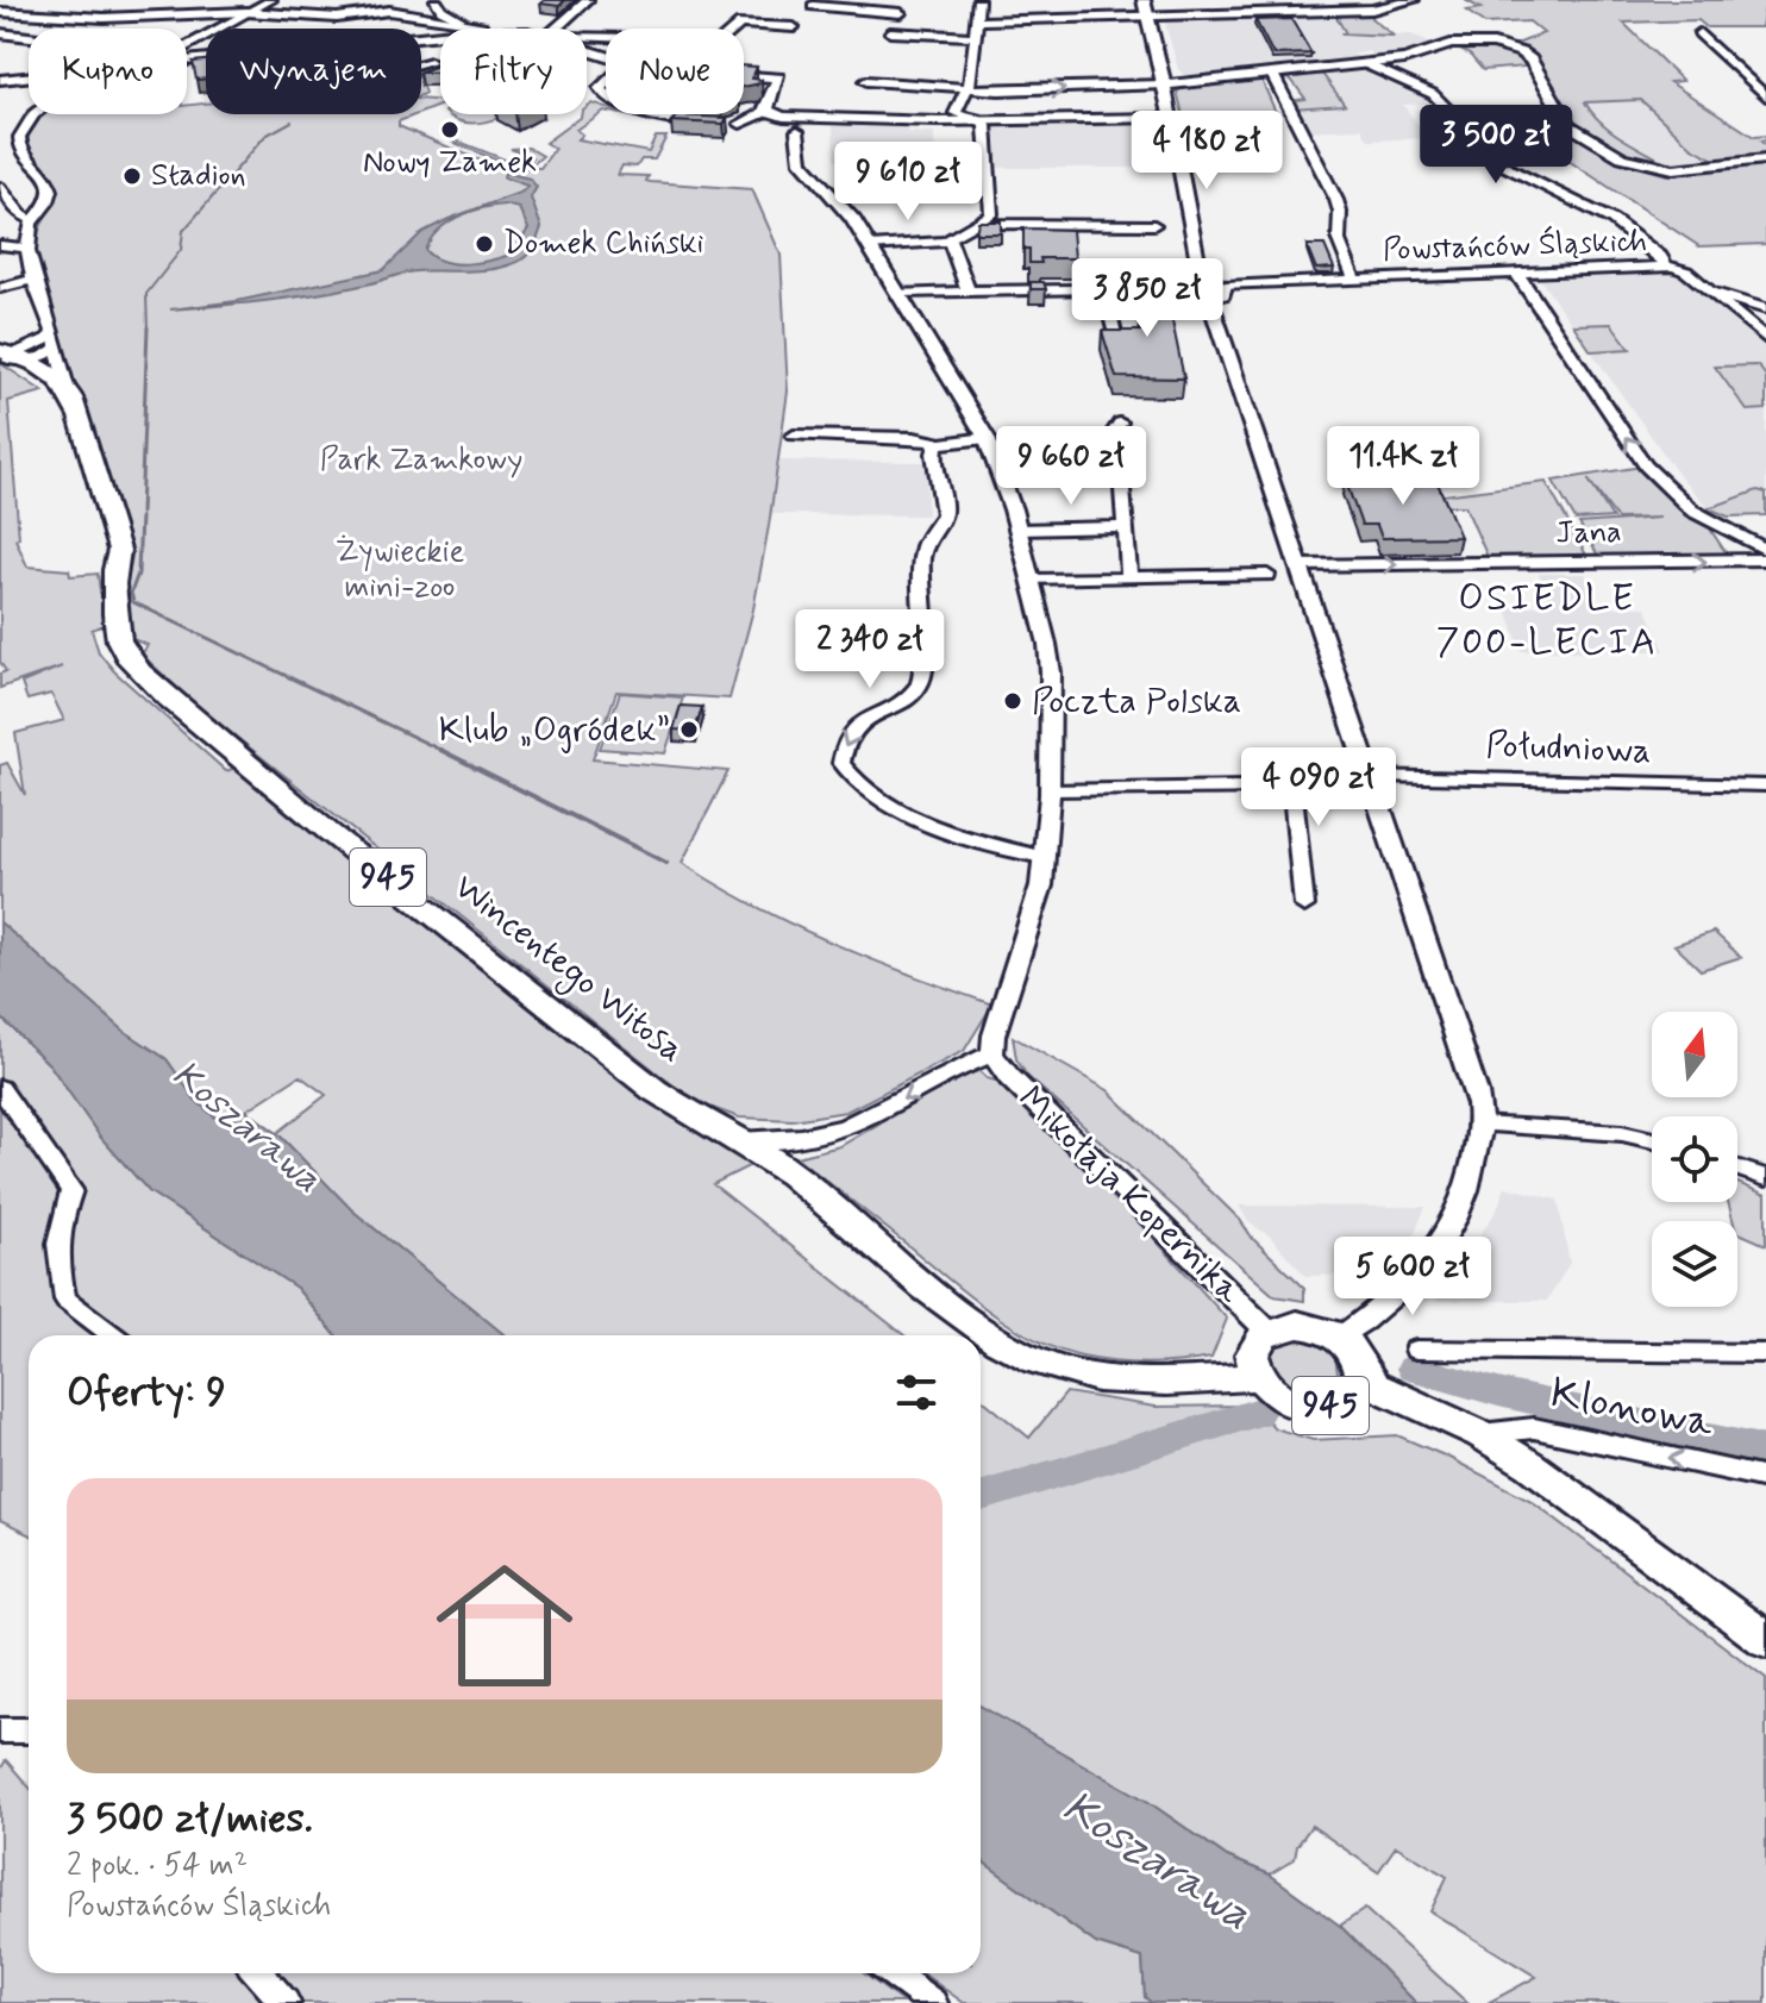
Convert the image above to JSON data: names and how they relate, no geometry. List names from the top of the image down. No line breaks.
{"streets":{"main road":["945","Wincentego Witosa"],"street":["Powstańców Śląskich","Jana","Południowa","Mikołaja Kopernika","Klonowa"]},"crossings":[["945","Wincentego Witosa"],["945","Mikołaja Kopernika"],["945","Klonowa"],["Wincentego Witosa","Mikołaja Kopernika"]],"one_way":["Jana"],"districts":["OSIEDLE 700-LECIA"],"water":["Koszarawa"],"parks":["Park Zamkowy","Żywieckie mini-zoo"],"places":["Nowy Zamek","Stadion","Domek Chiński","Poczta Polska","Klub „Ogródek”"],"north":"top","page":{"chip":["Kupno","Wynajem","Filtry","Nowe"],"price":["3 500 zł","4 180 zł","9 610 zł","3 850 zł","9 660 zł","11.4K zł","2 340 zł","4 090 zł","5 600 zł"],"heading":"Oferty: 9","list":[{"name":"3 500 zł/mies.","note":"2 pok. · 54 m² · Powstańców Śląskich"}]}}
